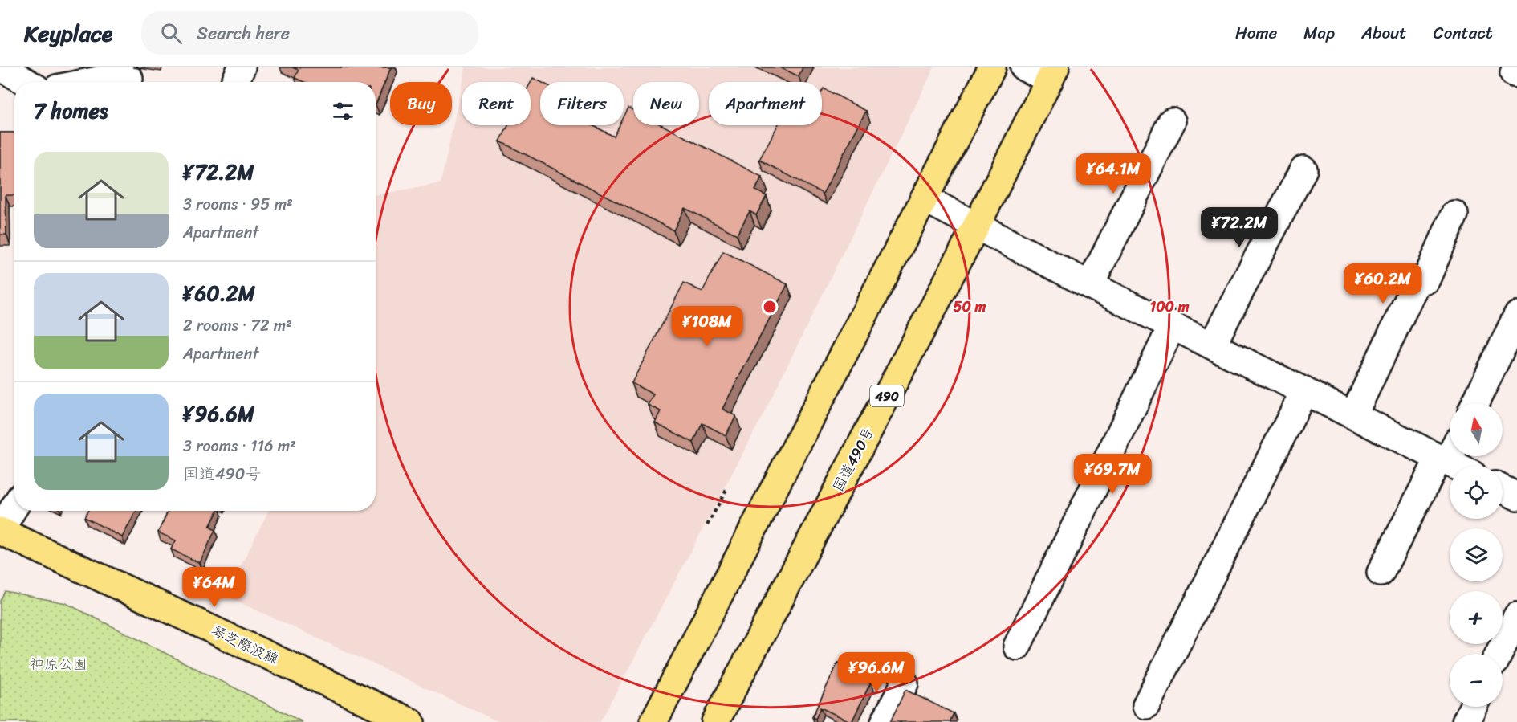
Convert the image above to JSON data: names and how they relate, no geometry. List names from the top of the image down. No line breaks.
{"streets":{"main road":["490","国道490号","琴芝際波線"]},"parks":["神原公園"],"north":"top","page":{"header":"Keyplace","search":"Search here","nav":["Home","Map","About","Contact"],"chip":["Buy","Rent","Filters","New","Apartment"],"heading":"7 homes","list":[{"name":"¥72.2M","note":"3 rooms · 95 m² · Apartment"},{"name":"¥60.2M","note":"2 rooms · 72 m² · Apartment"},{"name":"¥96.6M","note":"3 rooms · 116 m² · 国道490号"}],"price":["¥64.1M","¥72.2M","¥60.2M","¥108M","¥69.7M","¥64M","¥96.6M"],"map_buttons":["+","−"]},"rings":["50 m","100 m"]}
